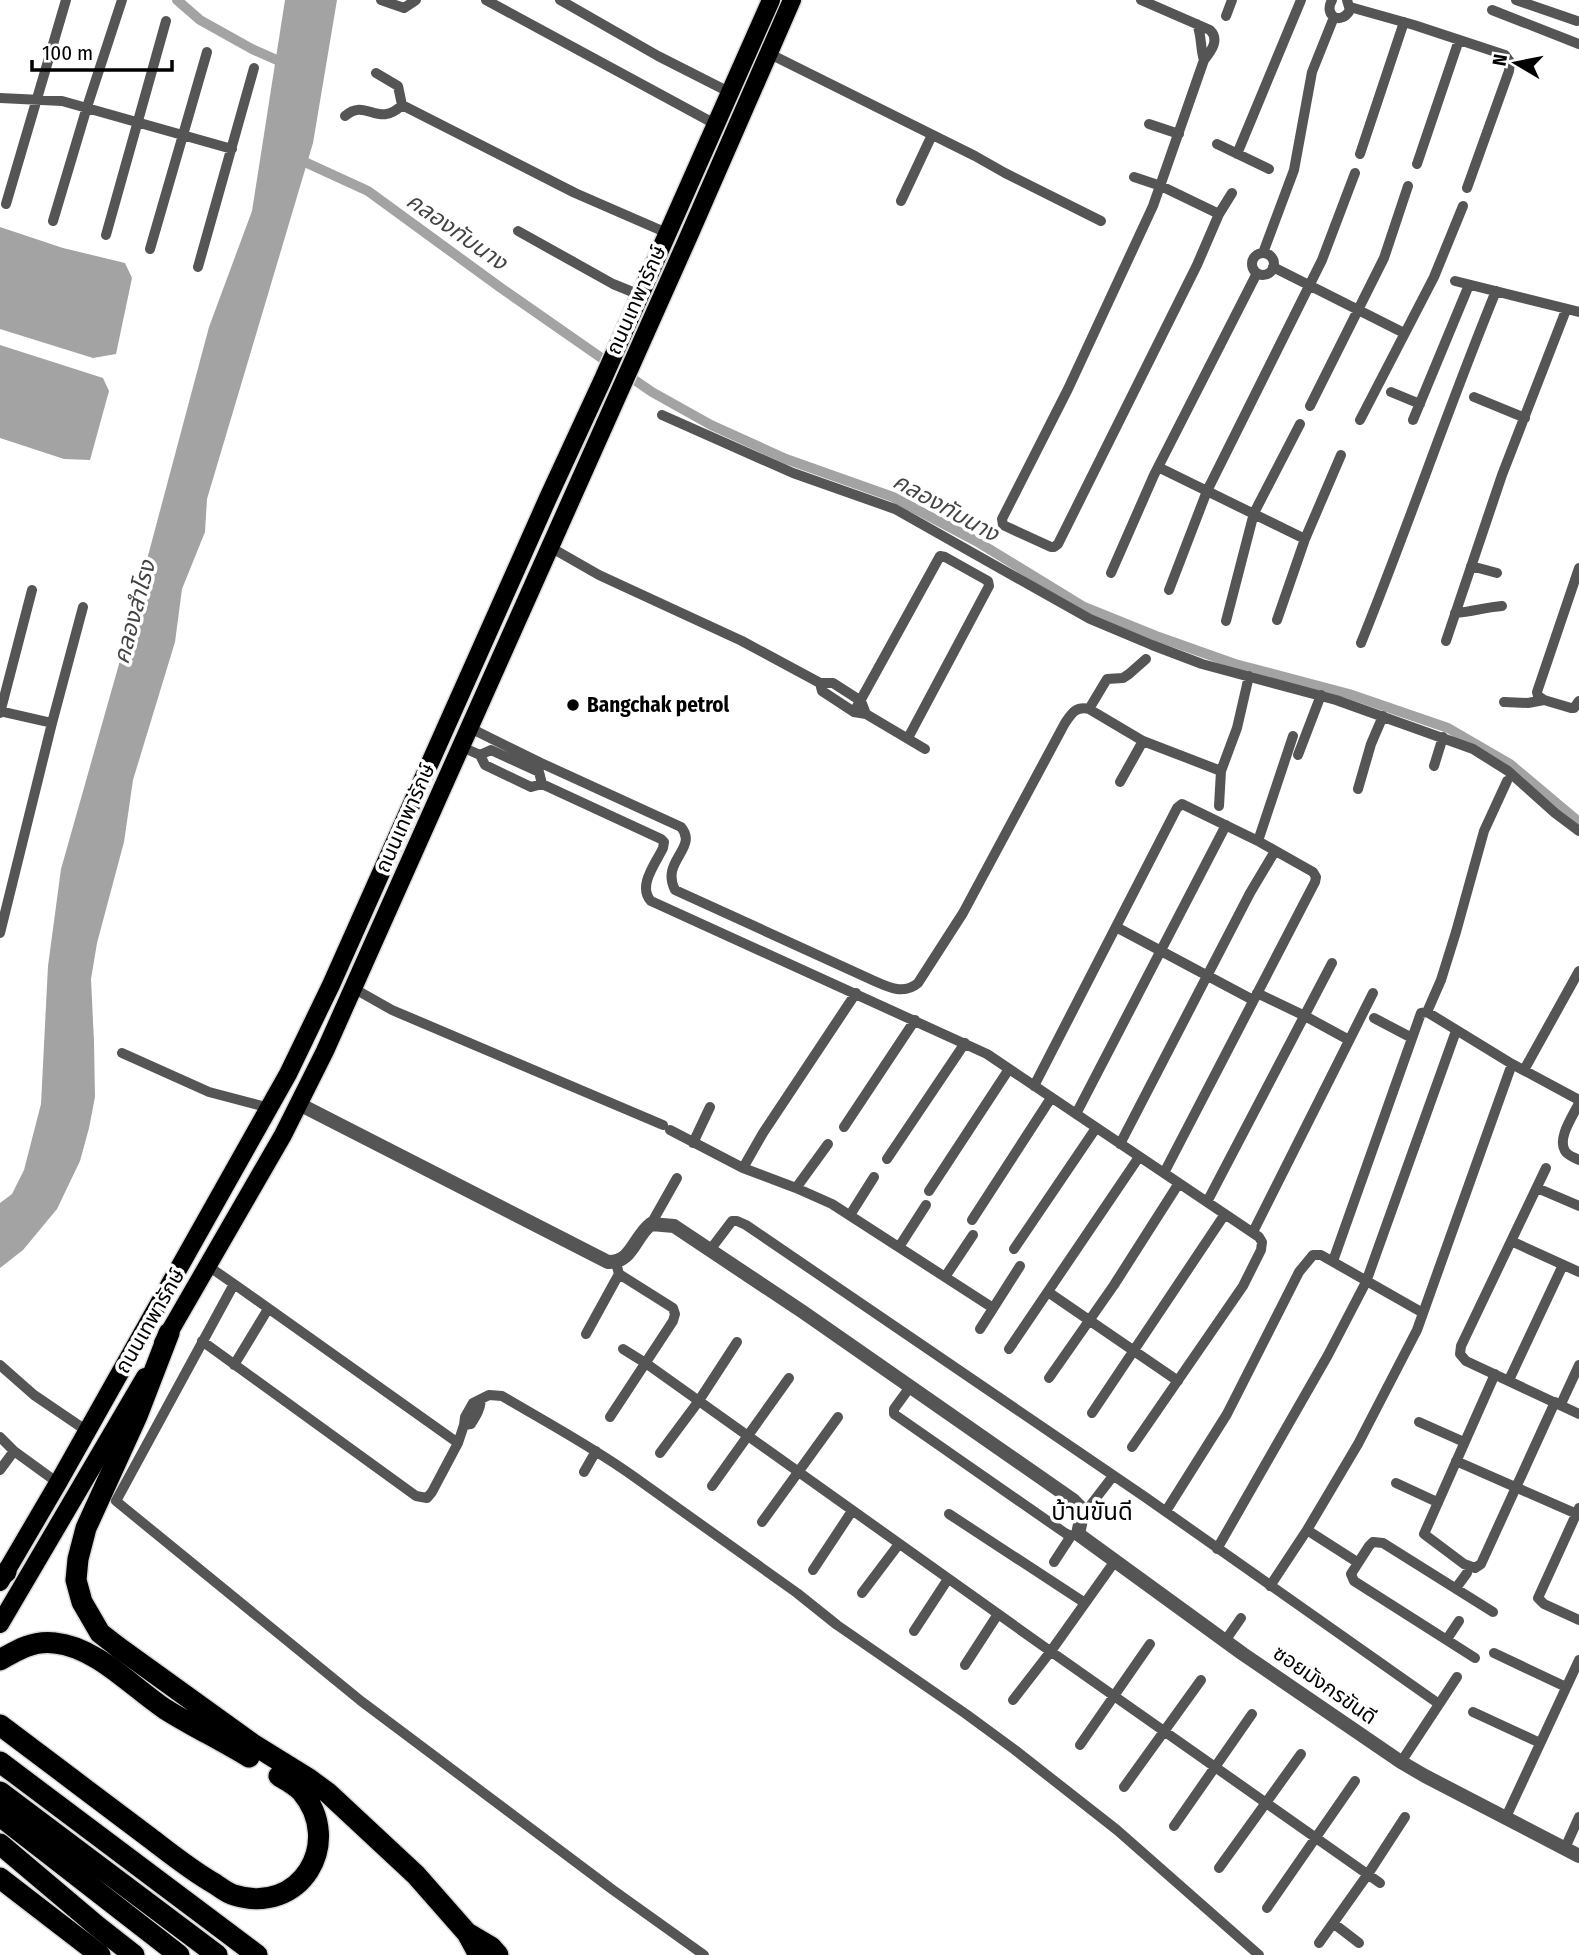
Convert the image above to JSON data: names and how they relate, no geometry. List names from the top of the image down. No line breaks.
{"streets":{"main road":["ถนนเทพารักษ์"],"street":["ซอยมังกรขันดี"]},"districts":["บ้านขันดี"],"water":["คลองทับนาง","คลองสำโรง"],"places":["Bangchak petrol"],"scale_bar":"100 m","north":"left"}
